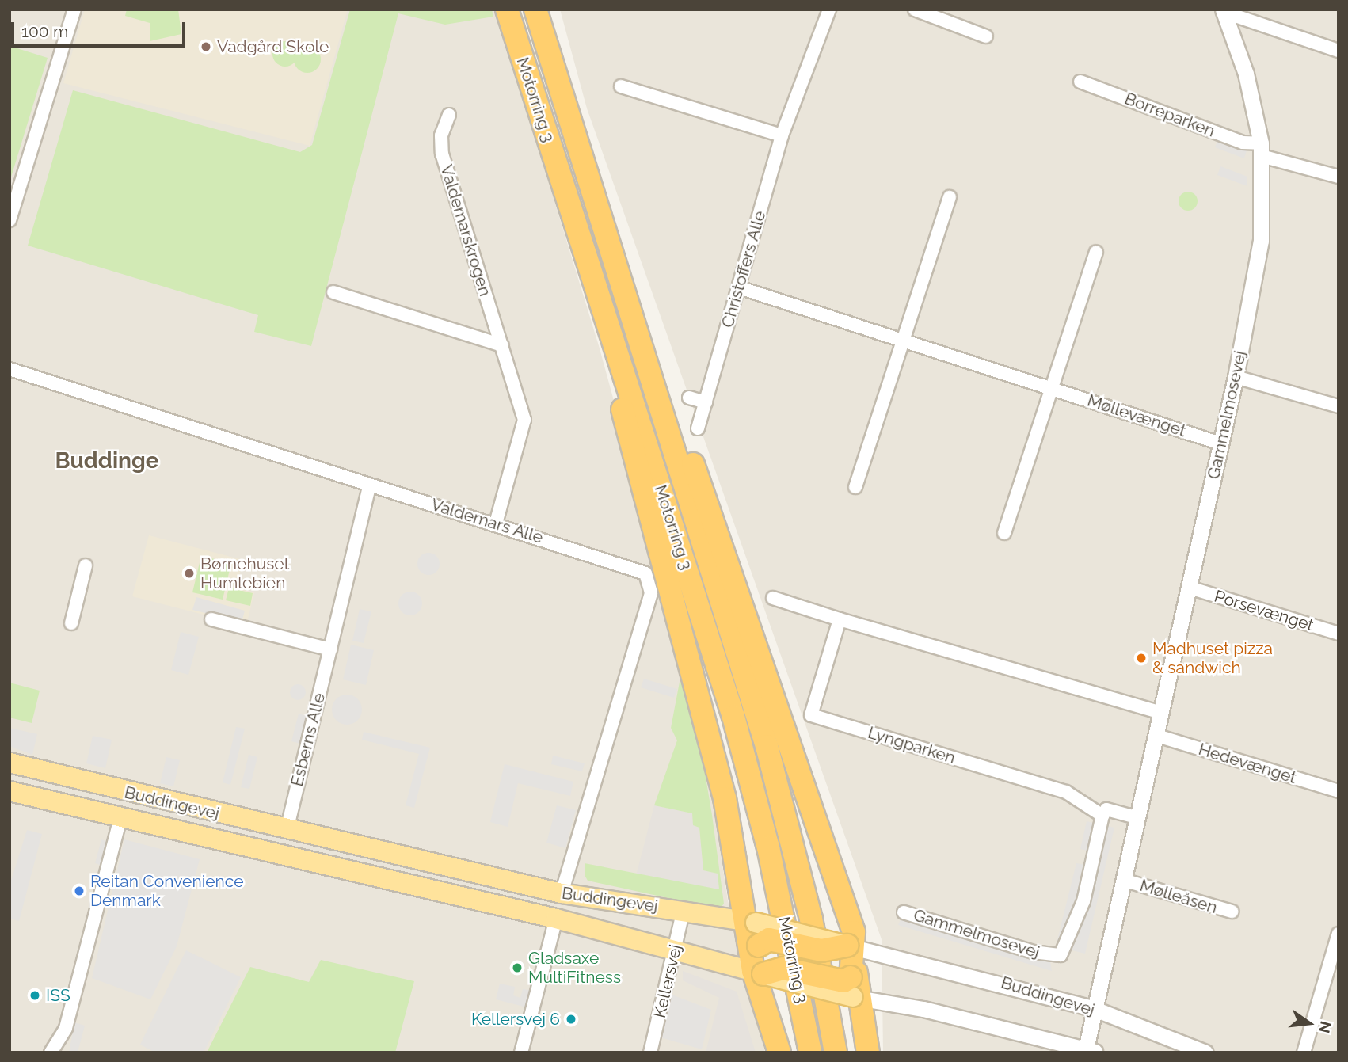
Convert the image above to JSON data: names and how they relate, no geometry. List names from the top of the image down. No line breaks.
{"streets":{"highway":["Motorring 3"],"main road":["Buddingevej"],"street":["Borreparken","Valdemarskrogen","Christoffers Alle","Gammelmosevej","Møllevænget","Valdemars Alle","Porsevænget","Esberns Alle","Lyngparken","Hedevænget","Mølleåsen","Kellersvej"]},"crossings":[["Borreparken","Gammelmosevej"],["Valdemarskrogen","Valdemars Alle"],["Christoffers Alle","Møllevænget"],["Gammelmosevej","Møllevænget"],["Gammelmosevej","Porsevænget"],["Gammelmosevej","Lyngparken"],["Gammelmosevej","Hedevænget"],["Gammelmosevej","Buddingevej"],["Gammelmosevej","Mølleåsen"],["Valdemars Alle","Esberns Alle"],["Valdemars Alle","Buddingevej"],["Esberns Alle","Buddingevej"],["Buddingevej","Kellersvej"]],"districts":["Buddinge"],"places":["Vadgård Skole","Børnehuset Humlebien","Madhuset pizza & sandwich","Reitan Convenience Denmark","Gladsaxe MultiFitness","ISS","Kellersvej 6"],"scale_bar":"100 m","north":"right"}
